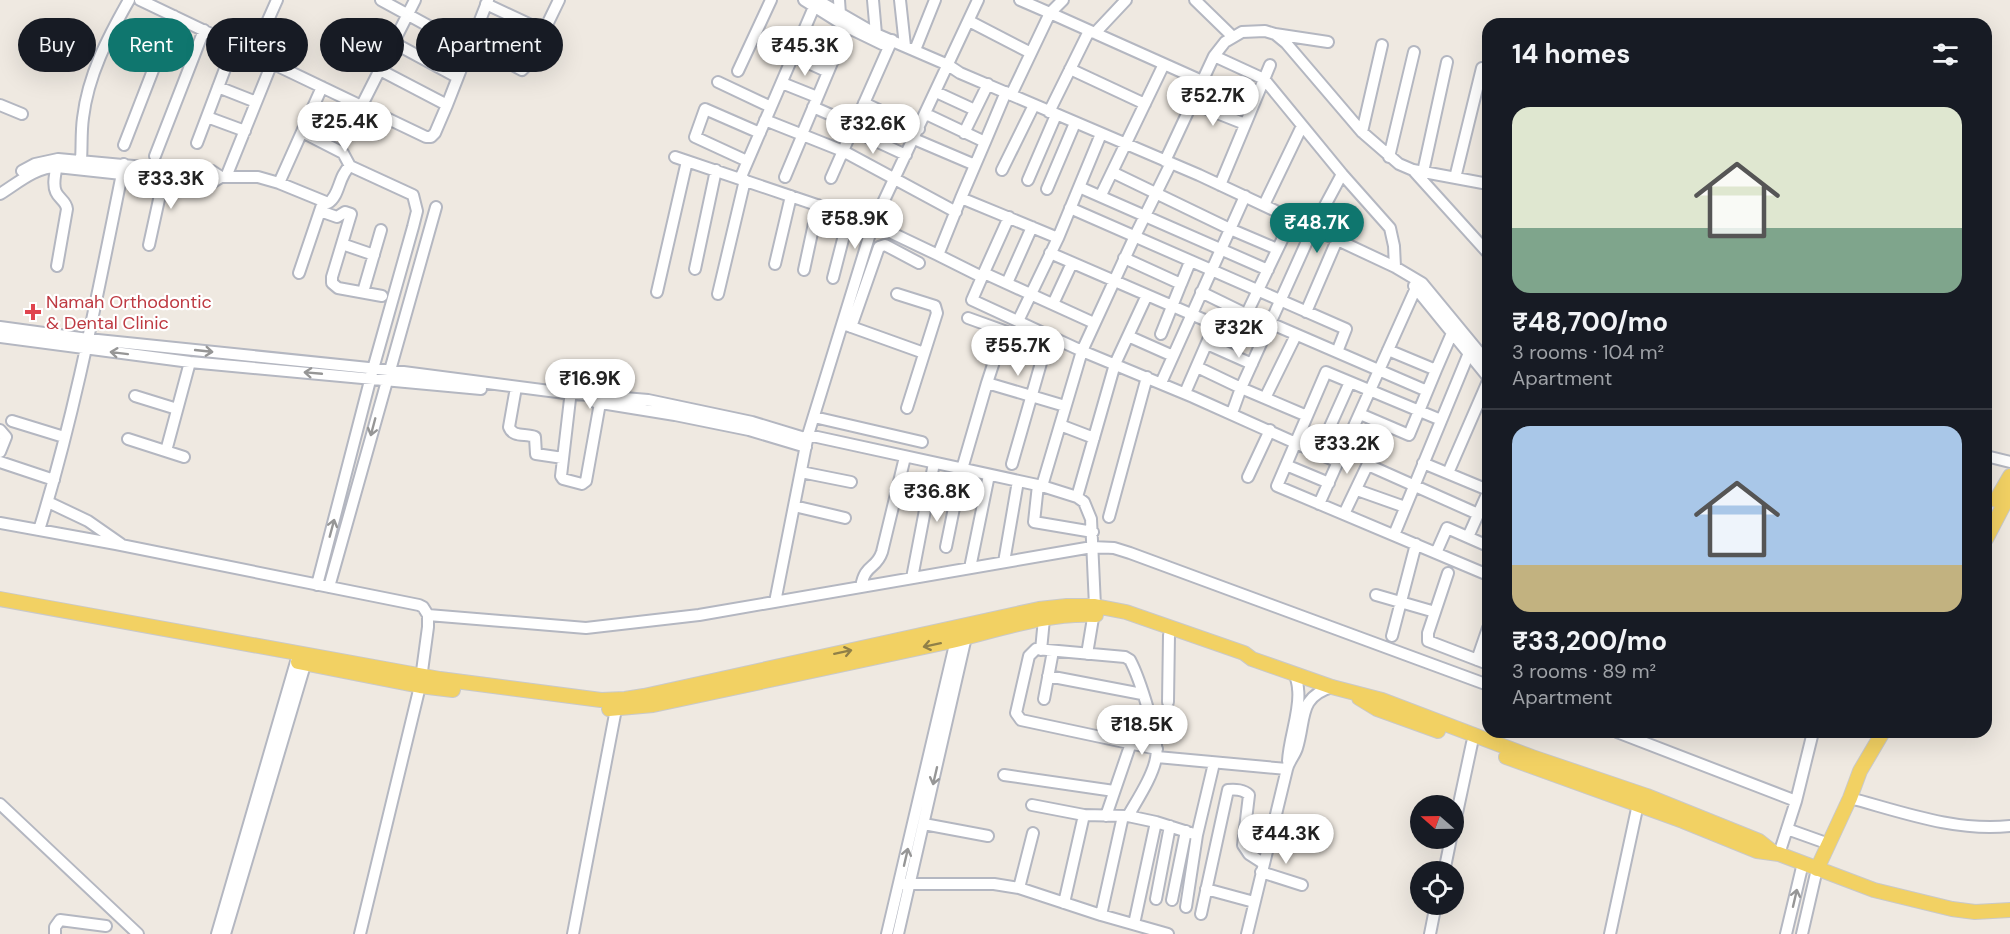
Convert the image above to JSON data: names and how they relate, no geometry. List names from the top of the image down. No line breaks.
{"places":{"health":["Namah Orthodontic & Dental Clinic"]},"north":"left","page":{"chip":["Buy","Rent","Filters","New","Apartment"],"heading":"14 homes","price":["₹45.3K","₹52.7K","₹25.4K","₹32.6K","₹33.3K","₹58.9K","₹48.7K","₹32K","₹55.7K","₹16.9K","₹33.2K","₹36.8K","₹18.5K","₹44.3K"],"list":[{"name":"₹48,700/mo","note":"3 rooms · 104 m² · Apartment"},{"name":"₹33,200/mo","note":"3 rooms · 89 m² · Apartment"}]}}
